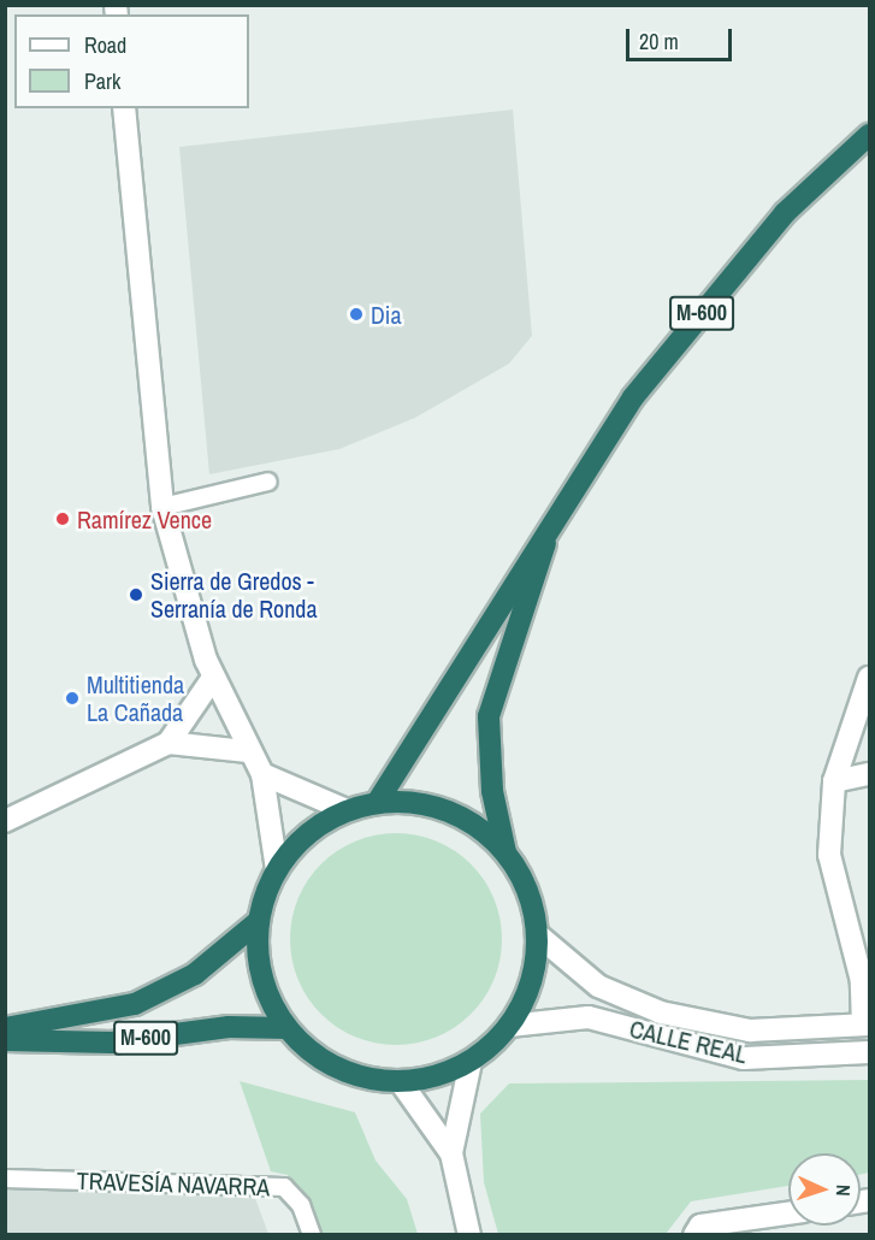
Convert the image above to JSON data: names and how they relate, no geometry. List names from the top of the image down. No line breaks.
{"streets":{"highway":["M-600"],"street":["CALLE REAL"],"lane":["TRAVESÍA NAVARRA"]},"crossings":[["M-600","CALLE REAL"]],"places":["Dia","Ramírez Vence","Sierra de Gredos - Serranía de Ronda","Multitienda La Cañada"],"legend":["Road","Park"],"scale_bar":"20 m","north":"right"}
